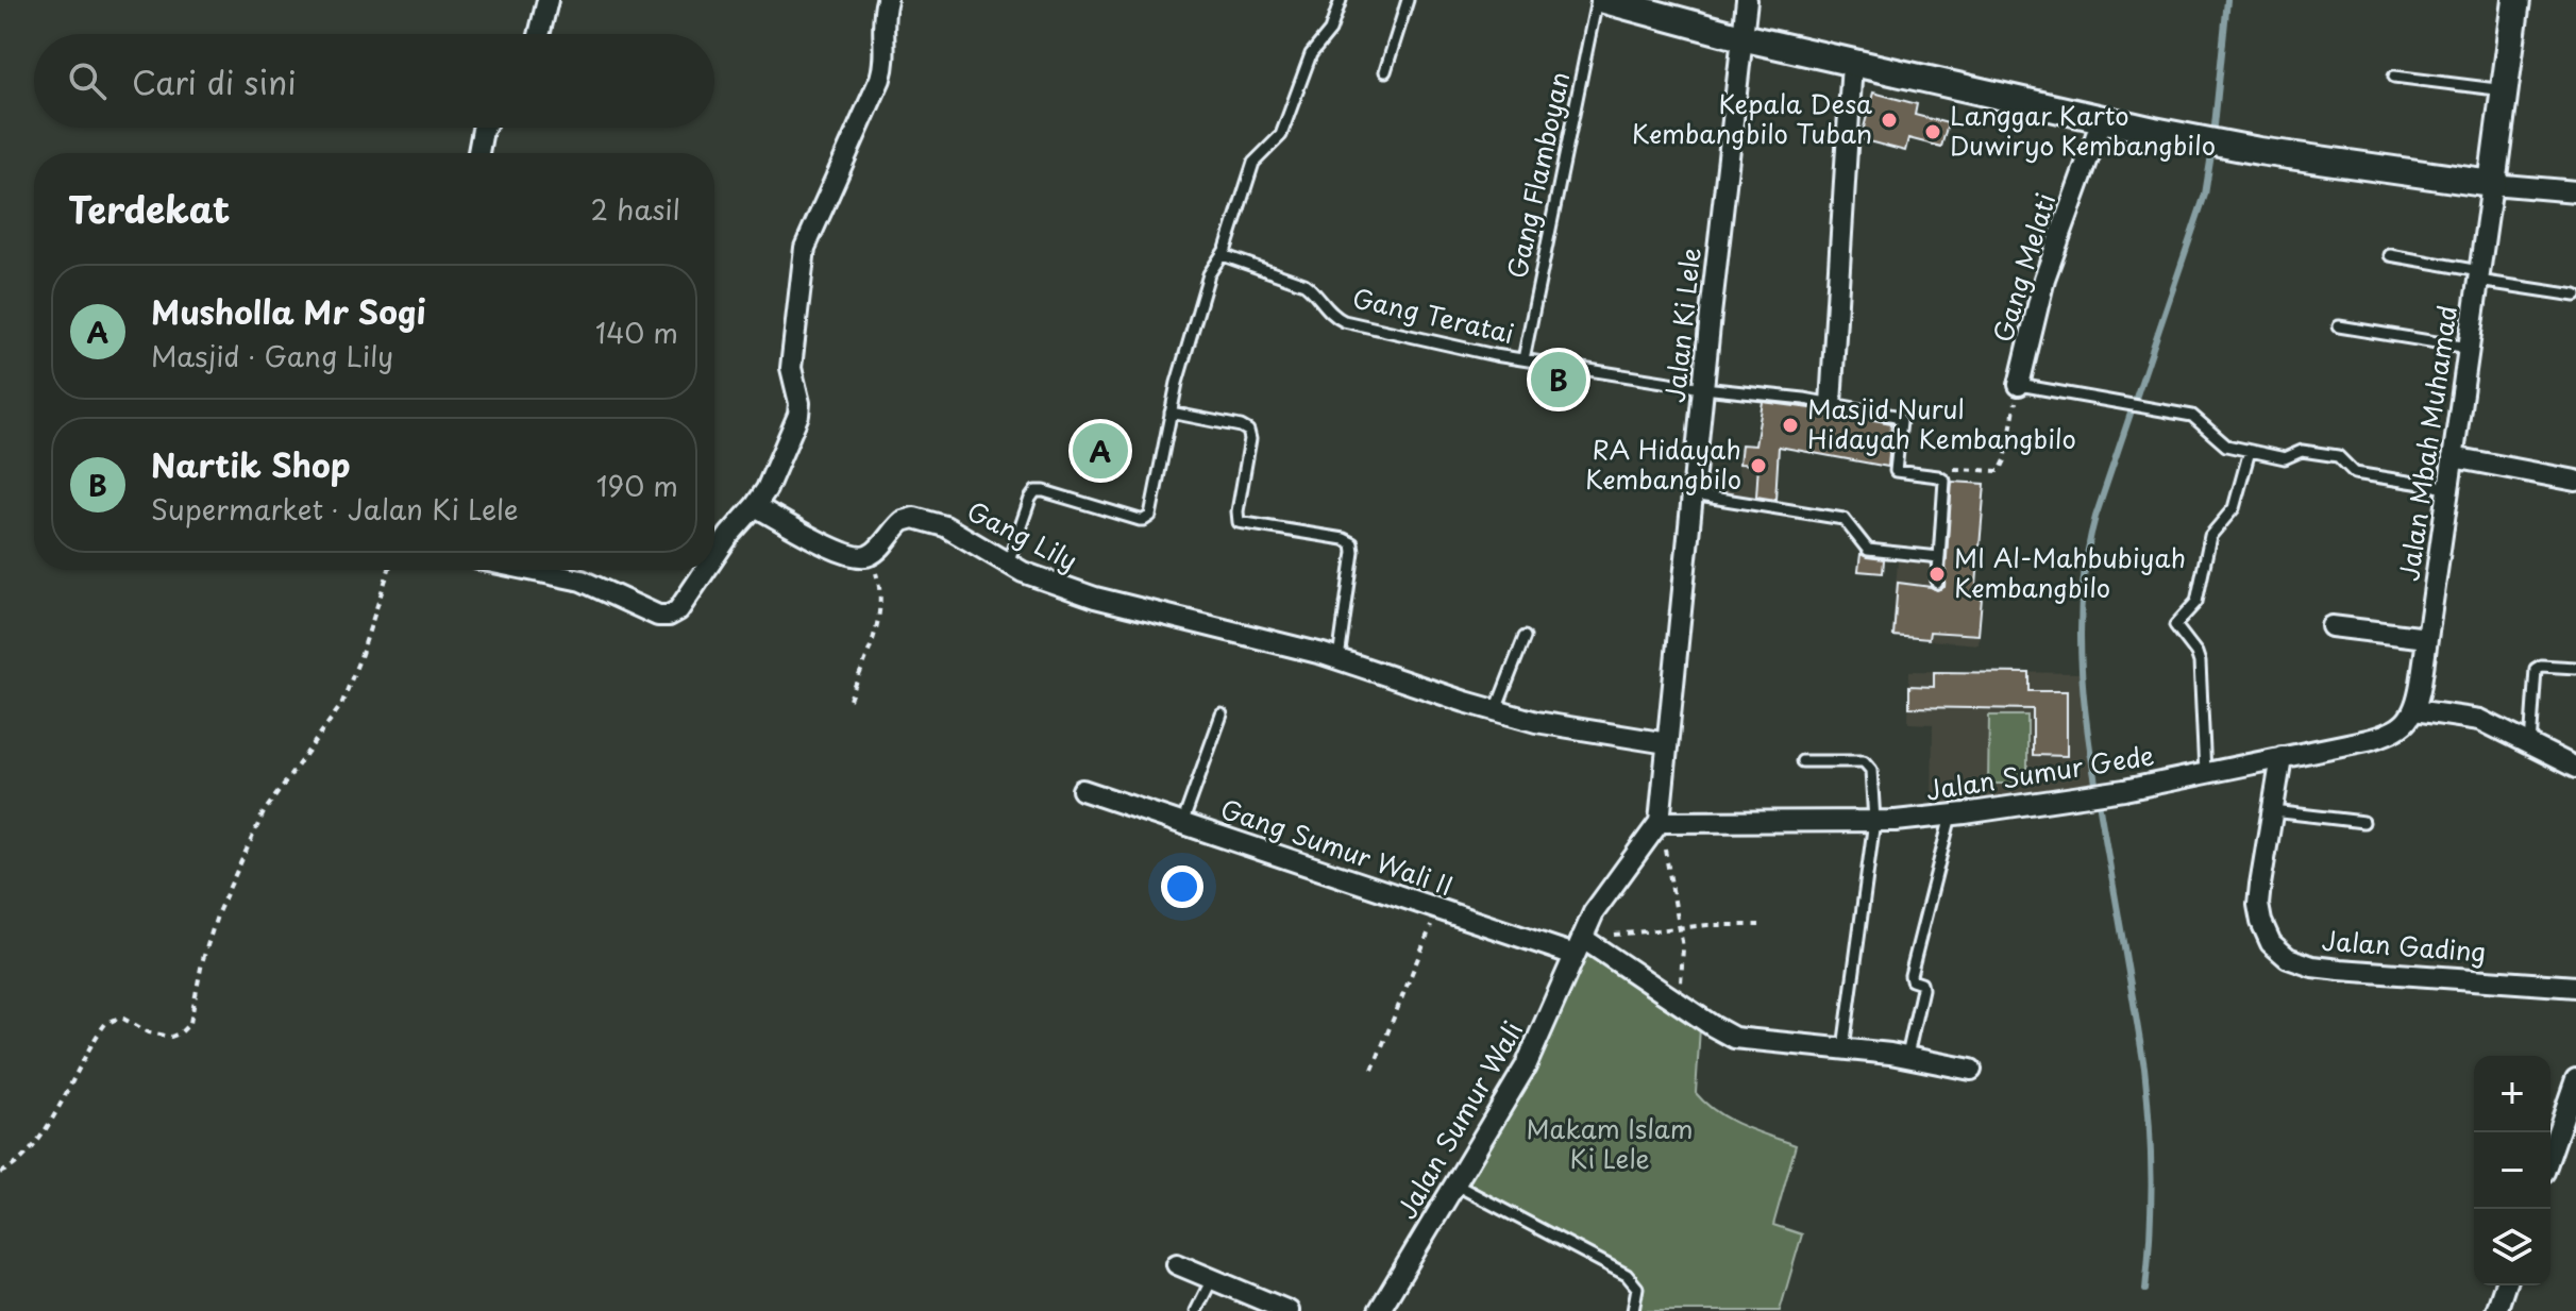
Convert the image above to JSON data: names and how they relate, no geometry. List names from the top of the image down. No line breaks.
{"streets":{"street":["Gang Melati","Jalan Ki Lele","Jalan Mbah Muhamad","Gang Lily","Jalan Sumur Gede","Gang Sumur Wali II","Jalan Gading","Jalan Sumur Wali"],"lane":["Gang Flamboyan","Gang Teratai"]},"crossings":[["Gang Flamboyan","Gang Teratai"],["Gang Teratai","Jalan Ki Lele"],["Jalan Ki Lele","Gang Lily"],["Jalan Ki Lele","Jalan Sumur Gede"],["Jalan Ki Lele","Jalan Sumur Wali"],["Jalan Mbah Muhamad","Jalan Sumur Gede"],["Jalan Sumur Gede","Jalan Gading"],["Jalan Sumur Gede","Jalan Sumur Wali"],["Gang Sumur Wali II","Jalan Sumur Wali"]],"parks":["Makam Islam Ki Lele"],"places":["Kepala Desa Kembangbilo Tuban","Langgar Karto Duwiryo Kembangbilo","Masjid Nurul Hidayah Kembangbilo","RA Hidayah Kembangbilo","MI Al-Mahbubiyah Kembangbilo"],"page":{"search":"Cari di sini","heading":["Terdekat","2 hasil"],"list":[{"mark":"A","name":"Musholla Mr Sogi","note":"Masjid · Gang Lily","value":"140 m"},{"mark":"B","name":"Nartik Shop","note":"Supermarket · Jalan Ki Lele","value":"190 m"}],"pins":["B","A"],"map_buttons":["+","−"]}}
